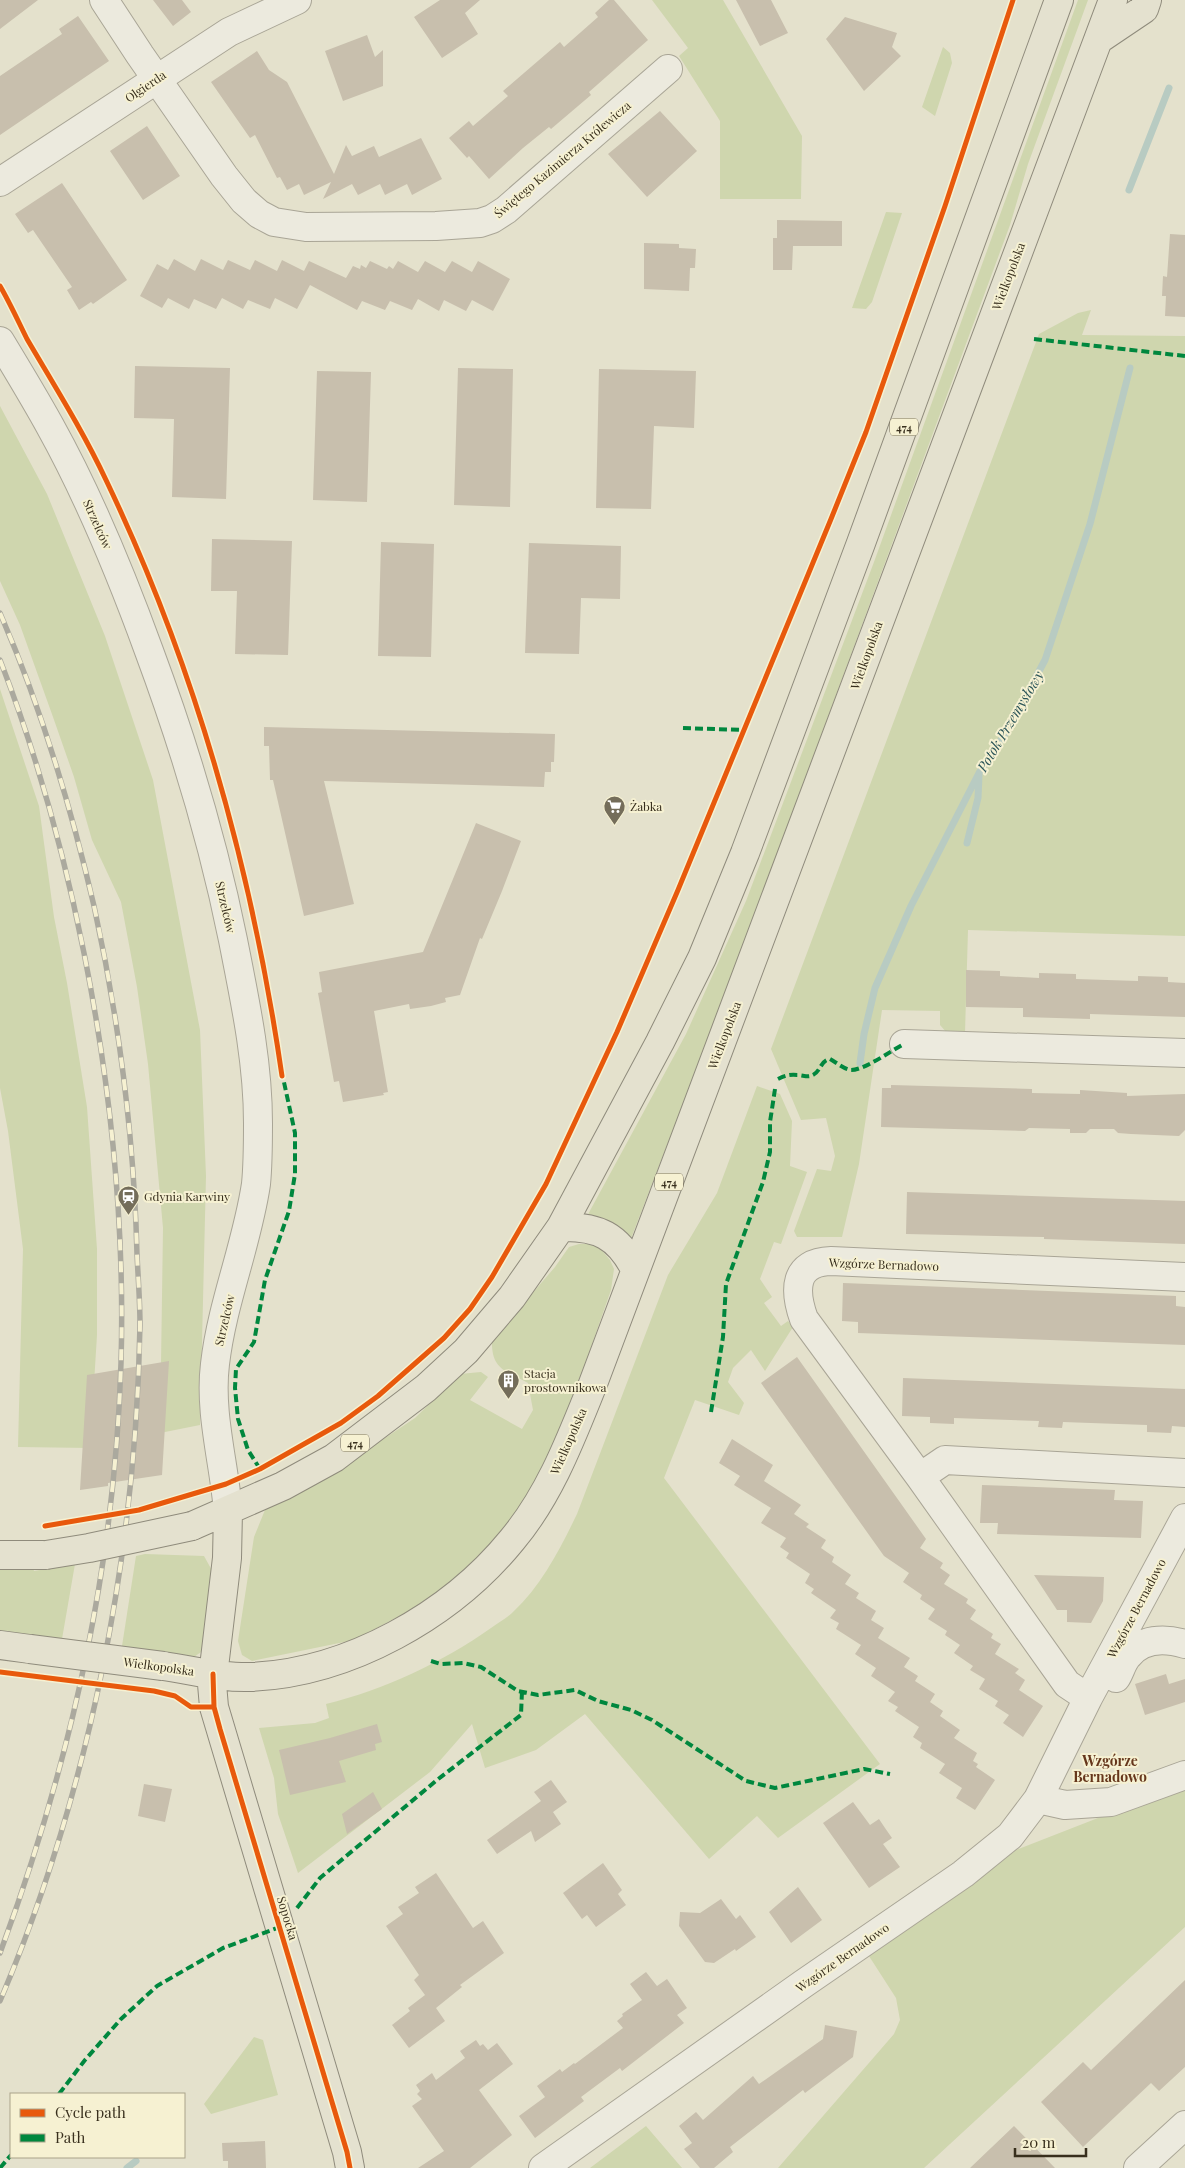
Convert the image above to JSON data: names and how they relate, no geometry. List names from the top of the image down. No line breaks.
{"streets":{"main road":["Wielkopolska","474","Sopocka"],"street":["Olgierda","Świętego Kazimierza Królewicza","Strzelców","Wzgórze Bernadowo"]},"crossings":[["Olgierda","Świętego Kazimierza Królewicza"],["Wielkopolska","Sopocka"],["474","Strzelców"],["474","Sopocka"],["Strzelców","Sopocka"]],"districts":["Wzgórze Bernadowo"],"water":["Potok Przemysłowy"],"places":{"supermarket":["Żabka"],"station":["Gdynia Karwiny"],"building":["Stacja prostownikowa"]},"legend":["Cycle path","Path"],"scale_bar":"20 m"}
